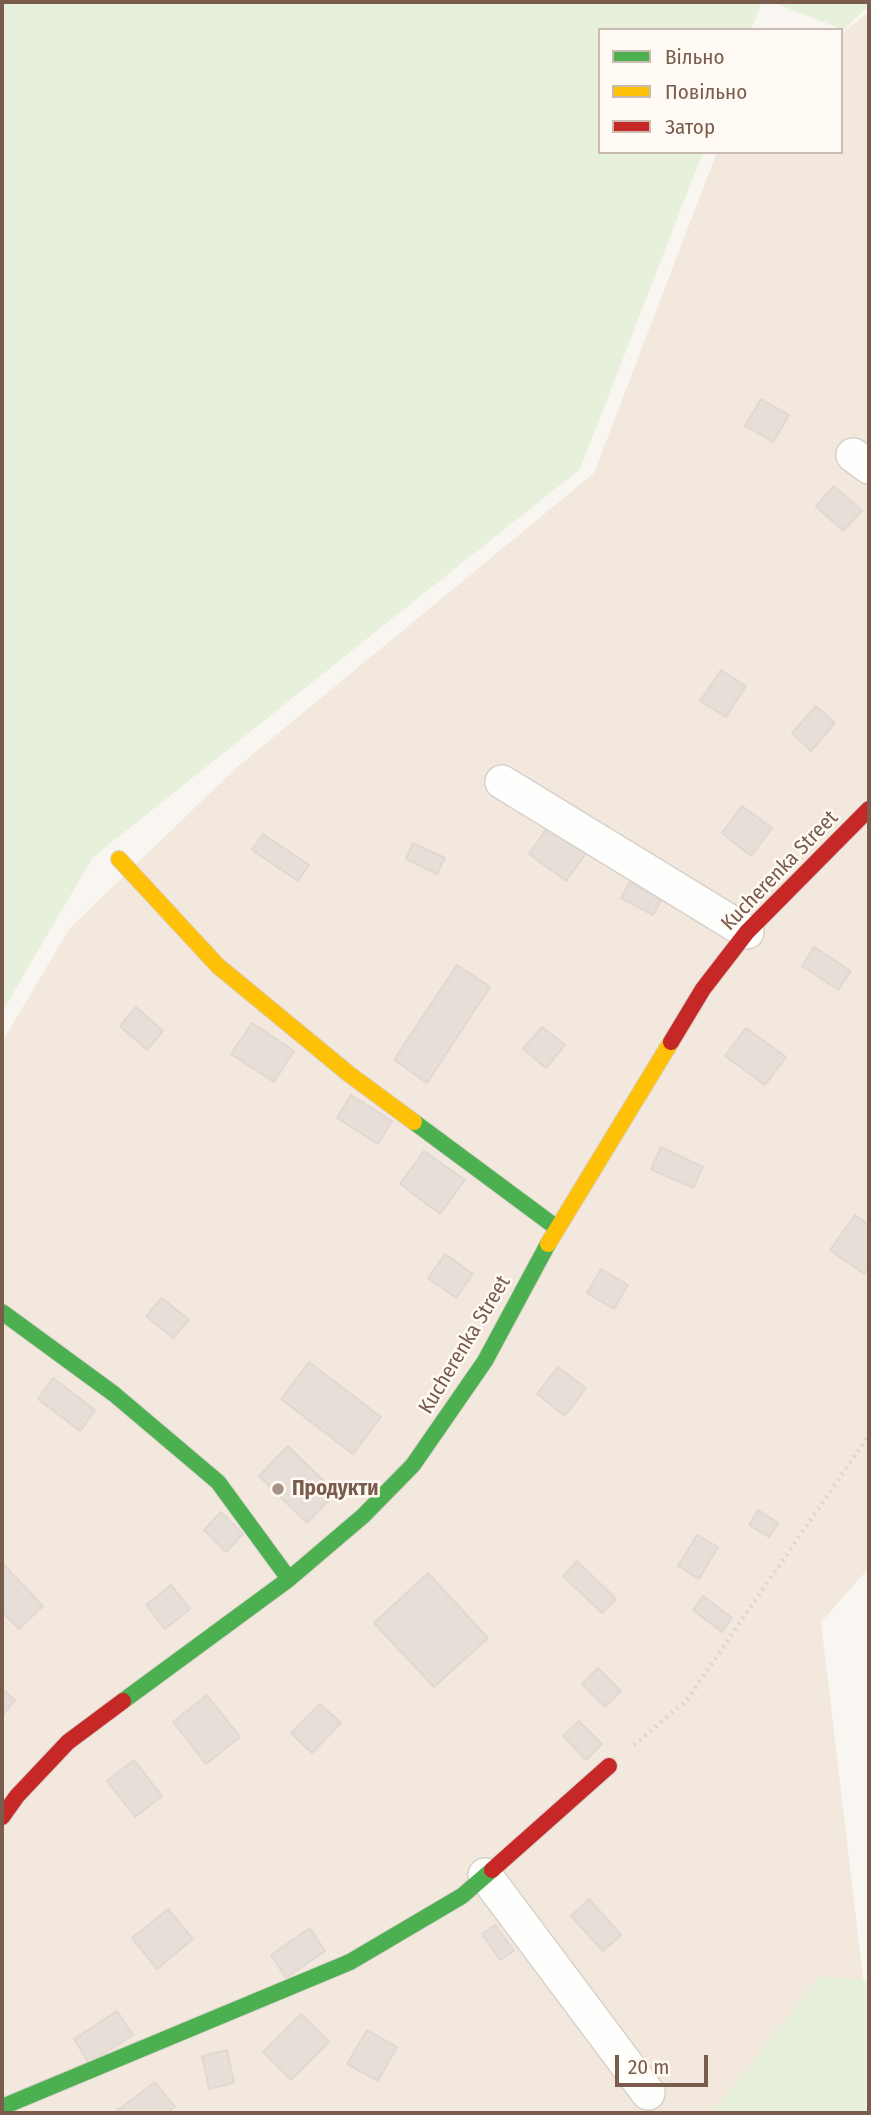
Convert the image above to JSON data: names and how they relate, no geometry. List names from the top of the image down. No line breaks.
{"streets":{"street":["Kucherenka Street"]},"places":["Продукти"],"legend":["Вільно","Повільно","Затор"],"scale_bar":"20 m"}
